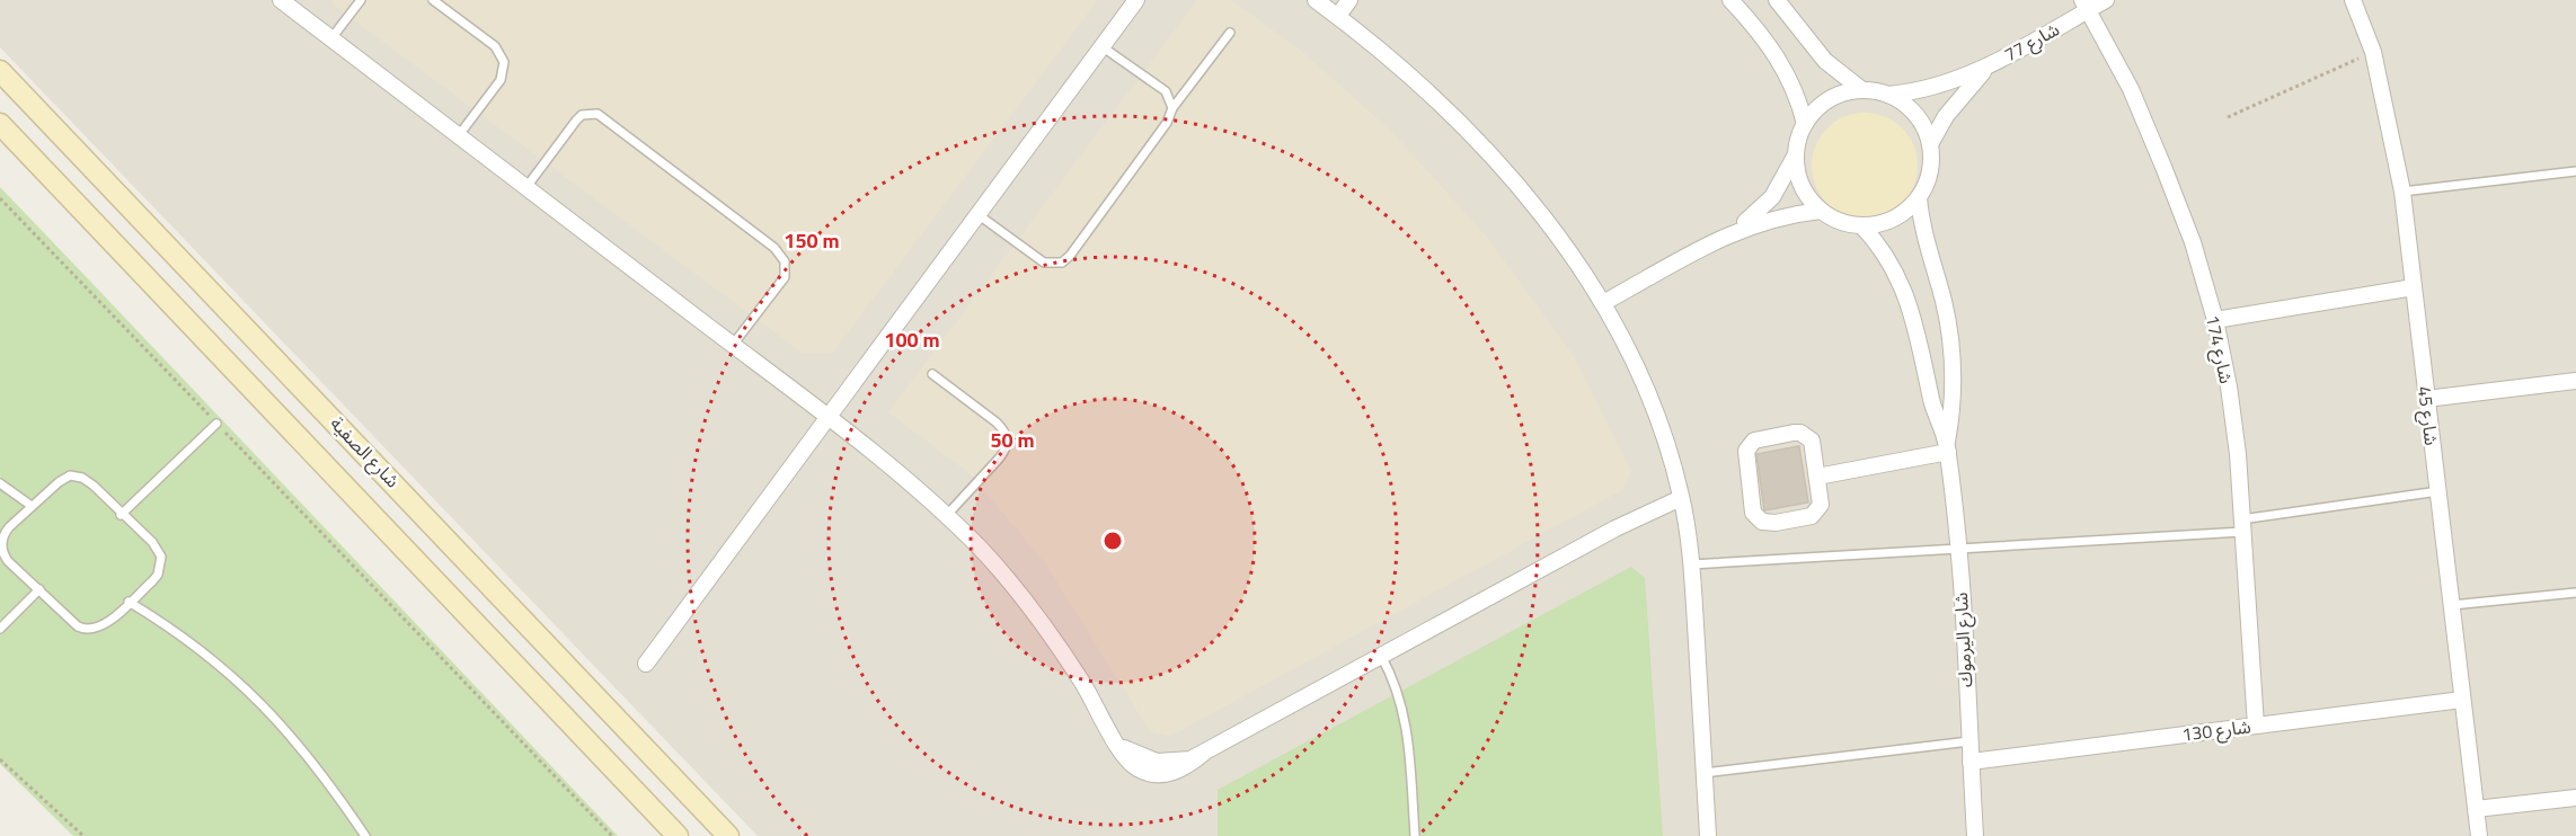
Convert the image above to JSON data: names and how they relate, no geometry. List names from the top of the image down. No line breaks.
{"streets":{"main road":["شارع الصفية"],"street":["شارع 77","شارع 174","شارع 45","شارع اليرموك","شارع 130"]},"crossings":[["شارع 77","شارع 174"],["شارع 77","شارع اليرموك"],["شارع 174","شارع 130"],["شارع 45","شارع 130"],["شارع اليرموك","شارع 130"]],"rings":["150 m","100 m","50 m"]}
